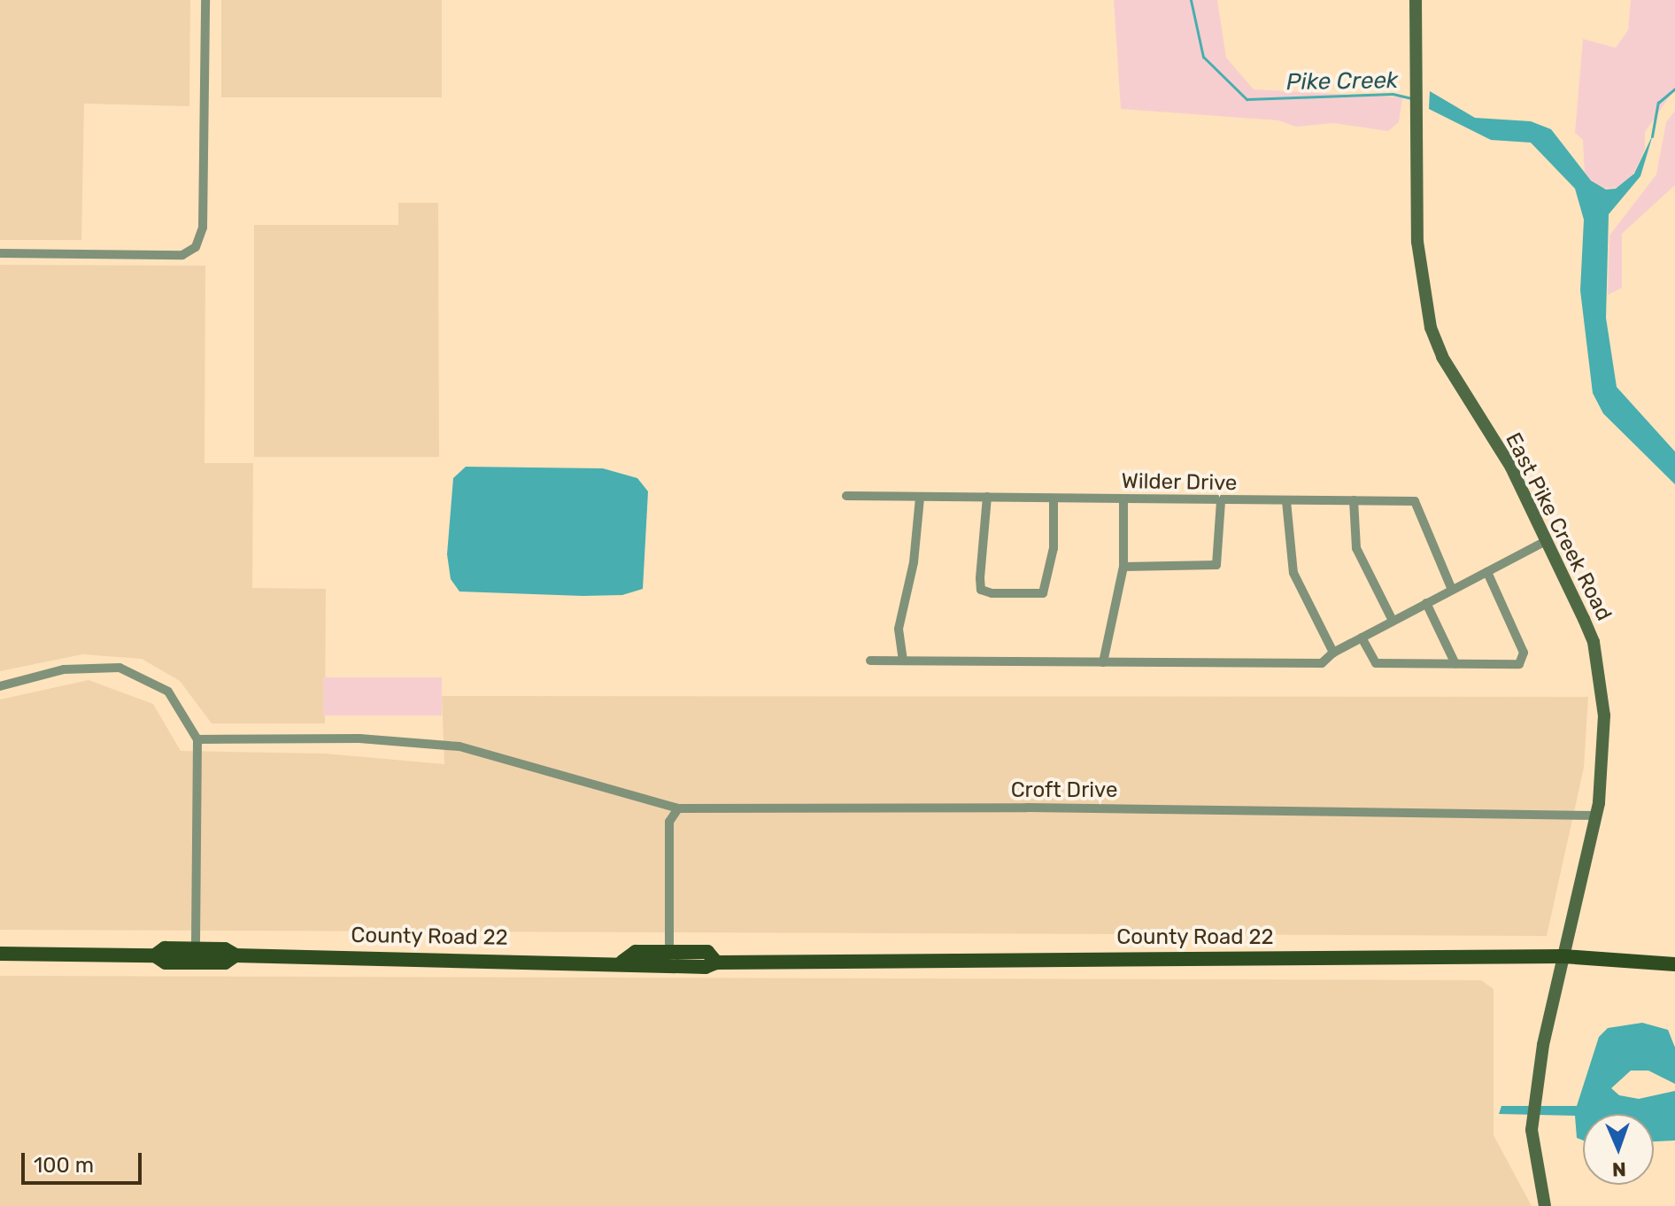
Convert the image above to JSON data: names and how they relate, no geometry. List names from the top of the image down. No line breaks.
{"streets":{"main road":["County Road 22"],"street":["Wilder Drive","East Pike Creek Road","Croft Drive"]},"crossings":[["East Pike Creek Road","Croft Drive"],["East Pike Creek Road","County Road 22"]],"water":["Pike Creek"],"scale_bar":"100 m","north":"bottom"}
